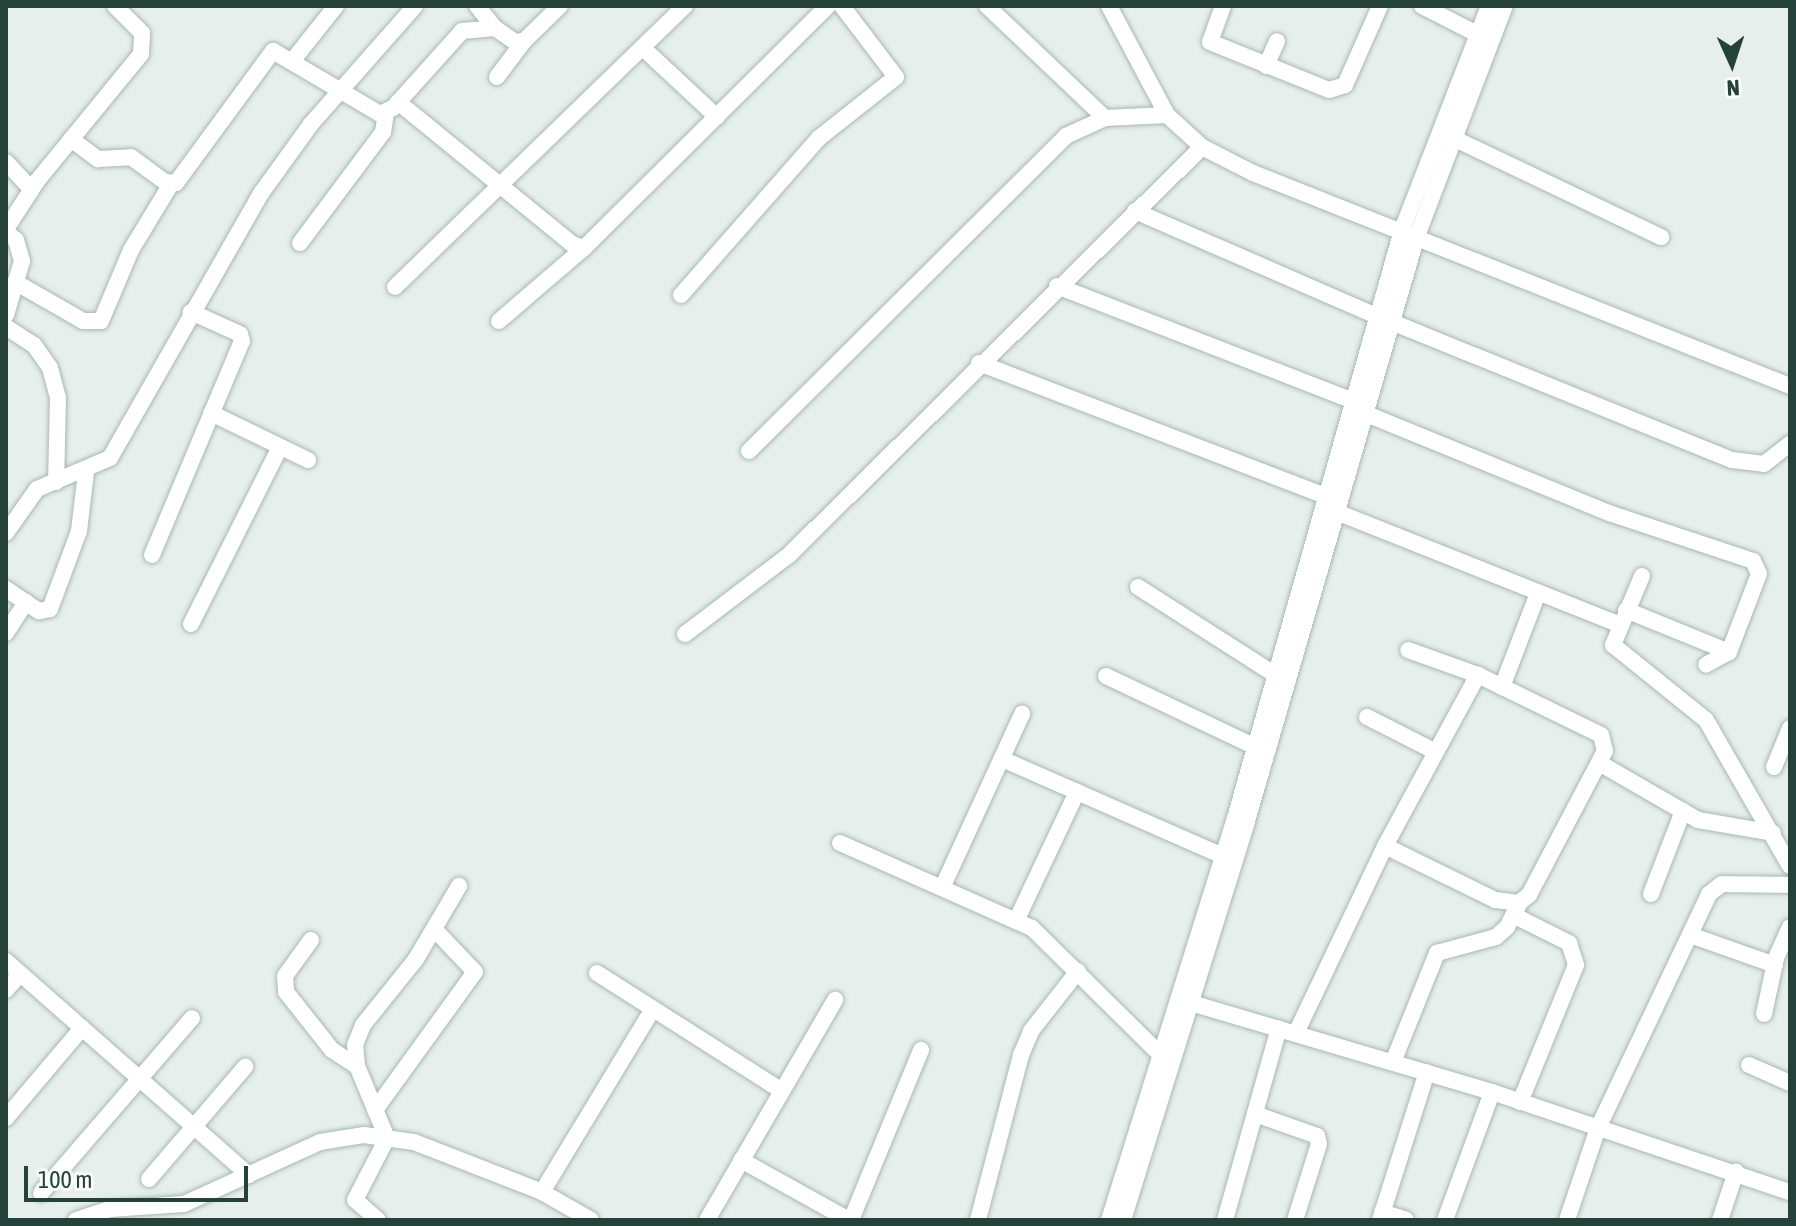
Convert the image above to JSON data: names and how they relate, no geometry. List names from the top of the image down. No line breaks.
{"scale_bar":"100 m","north":"bottom"}
